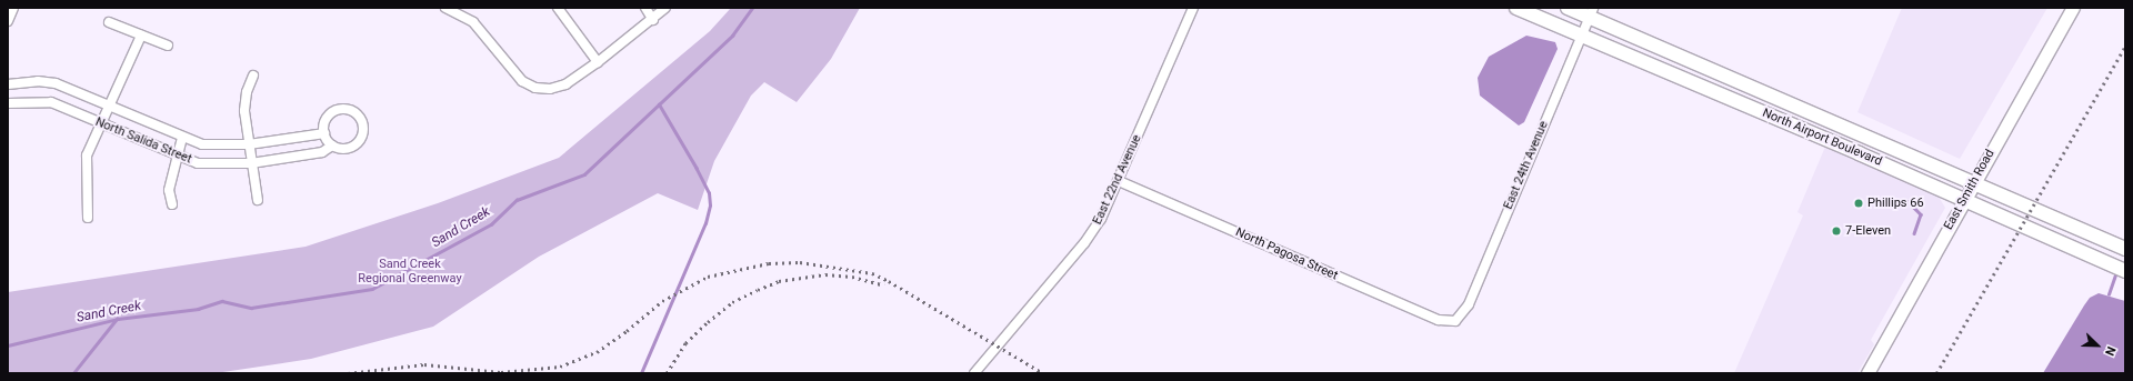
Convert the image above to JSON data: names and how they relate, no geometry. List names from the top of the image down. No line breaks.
{"streets":{"main road":["North Airport Boulevard"],"street":["North Salida Street","East 24th Avenue","East 22nd Avenue","East Smith Road","North Pagosa Street"]},"crossings":[["North Airport Boulevard","East 24th Avenue"],["North Airport Boulevard","East Smith Road"],["East 24th Avenue","North Pagosa Street"],["East 22nd Avenue","North Pagosa Street"]],"water":["Sand Creek"],"parks":["Sand Creek Regional Greenway"],"places":["Phillips 66","7-Eleven"],"north":"bottom right"}
